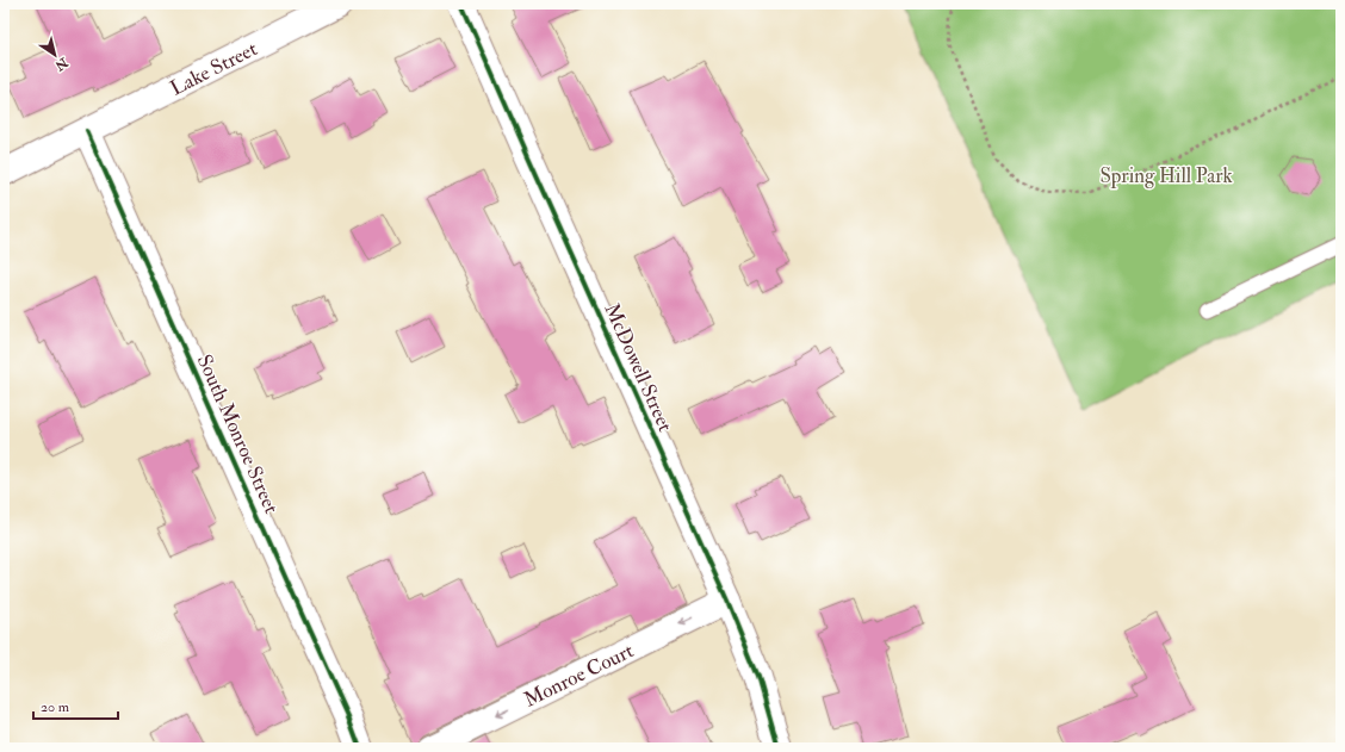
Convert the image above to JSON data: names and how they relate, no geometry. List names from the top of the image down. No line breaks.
{"streets":{"street":["Lake Street","McDowell Street","South Monroe Street","Monroe Court"]},"crossings":[["Lake Street","South Monroe Street"],["McDowell Street","Monroe Court"]],"one_way":["Monroe Court"],"parks":["Spring Hill Park"],"scale_bar":"20 m","north":"bottom right"}
